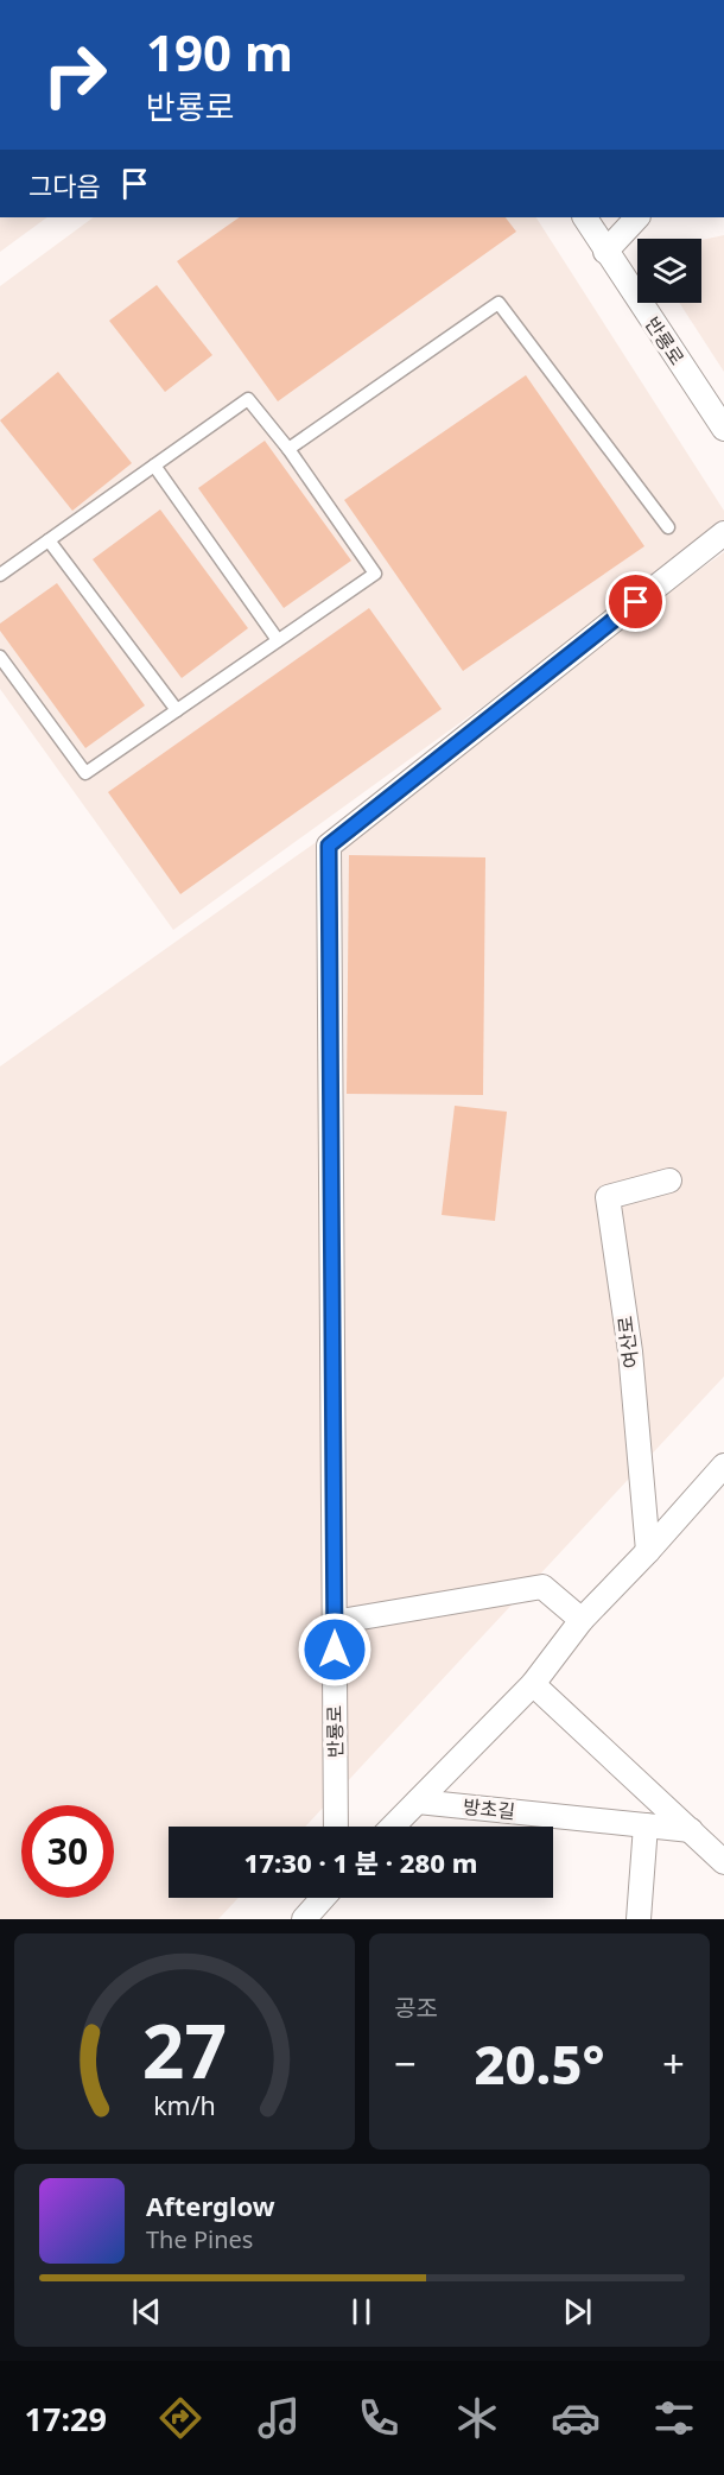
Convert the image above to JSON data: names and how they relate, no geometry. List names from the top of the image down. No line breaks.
{"streets":{"street":["반룡로","여산로","방초길"]},"page":{"turn":["190 m","반룡로"],"then":"그다음","limit":"30","trip":"17:30 · 1 분 · 280 m","tile":"공조","heat":["−","20.5°","+"],"song":["Afterglow","The Pines"],"tabs":"17:29","gauge":["27","km/h"]}}
